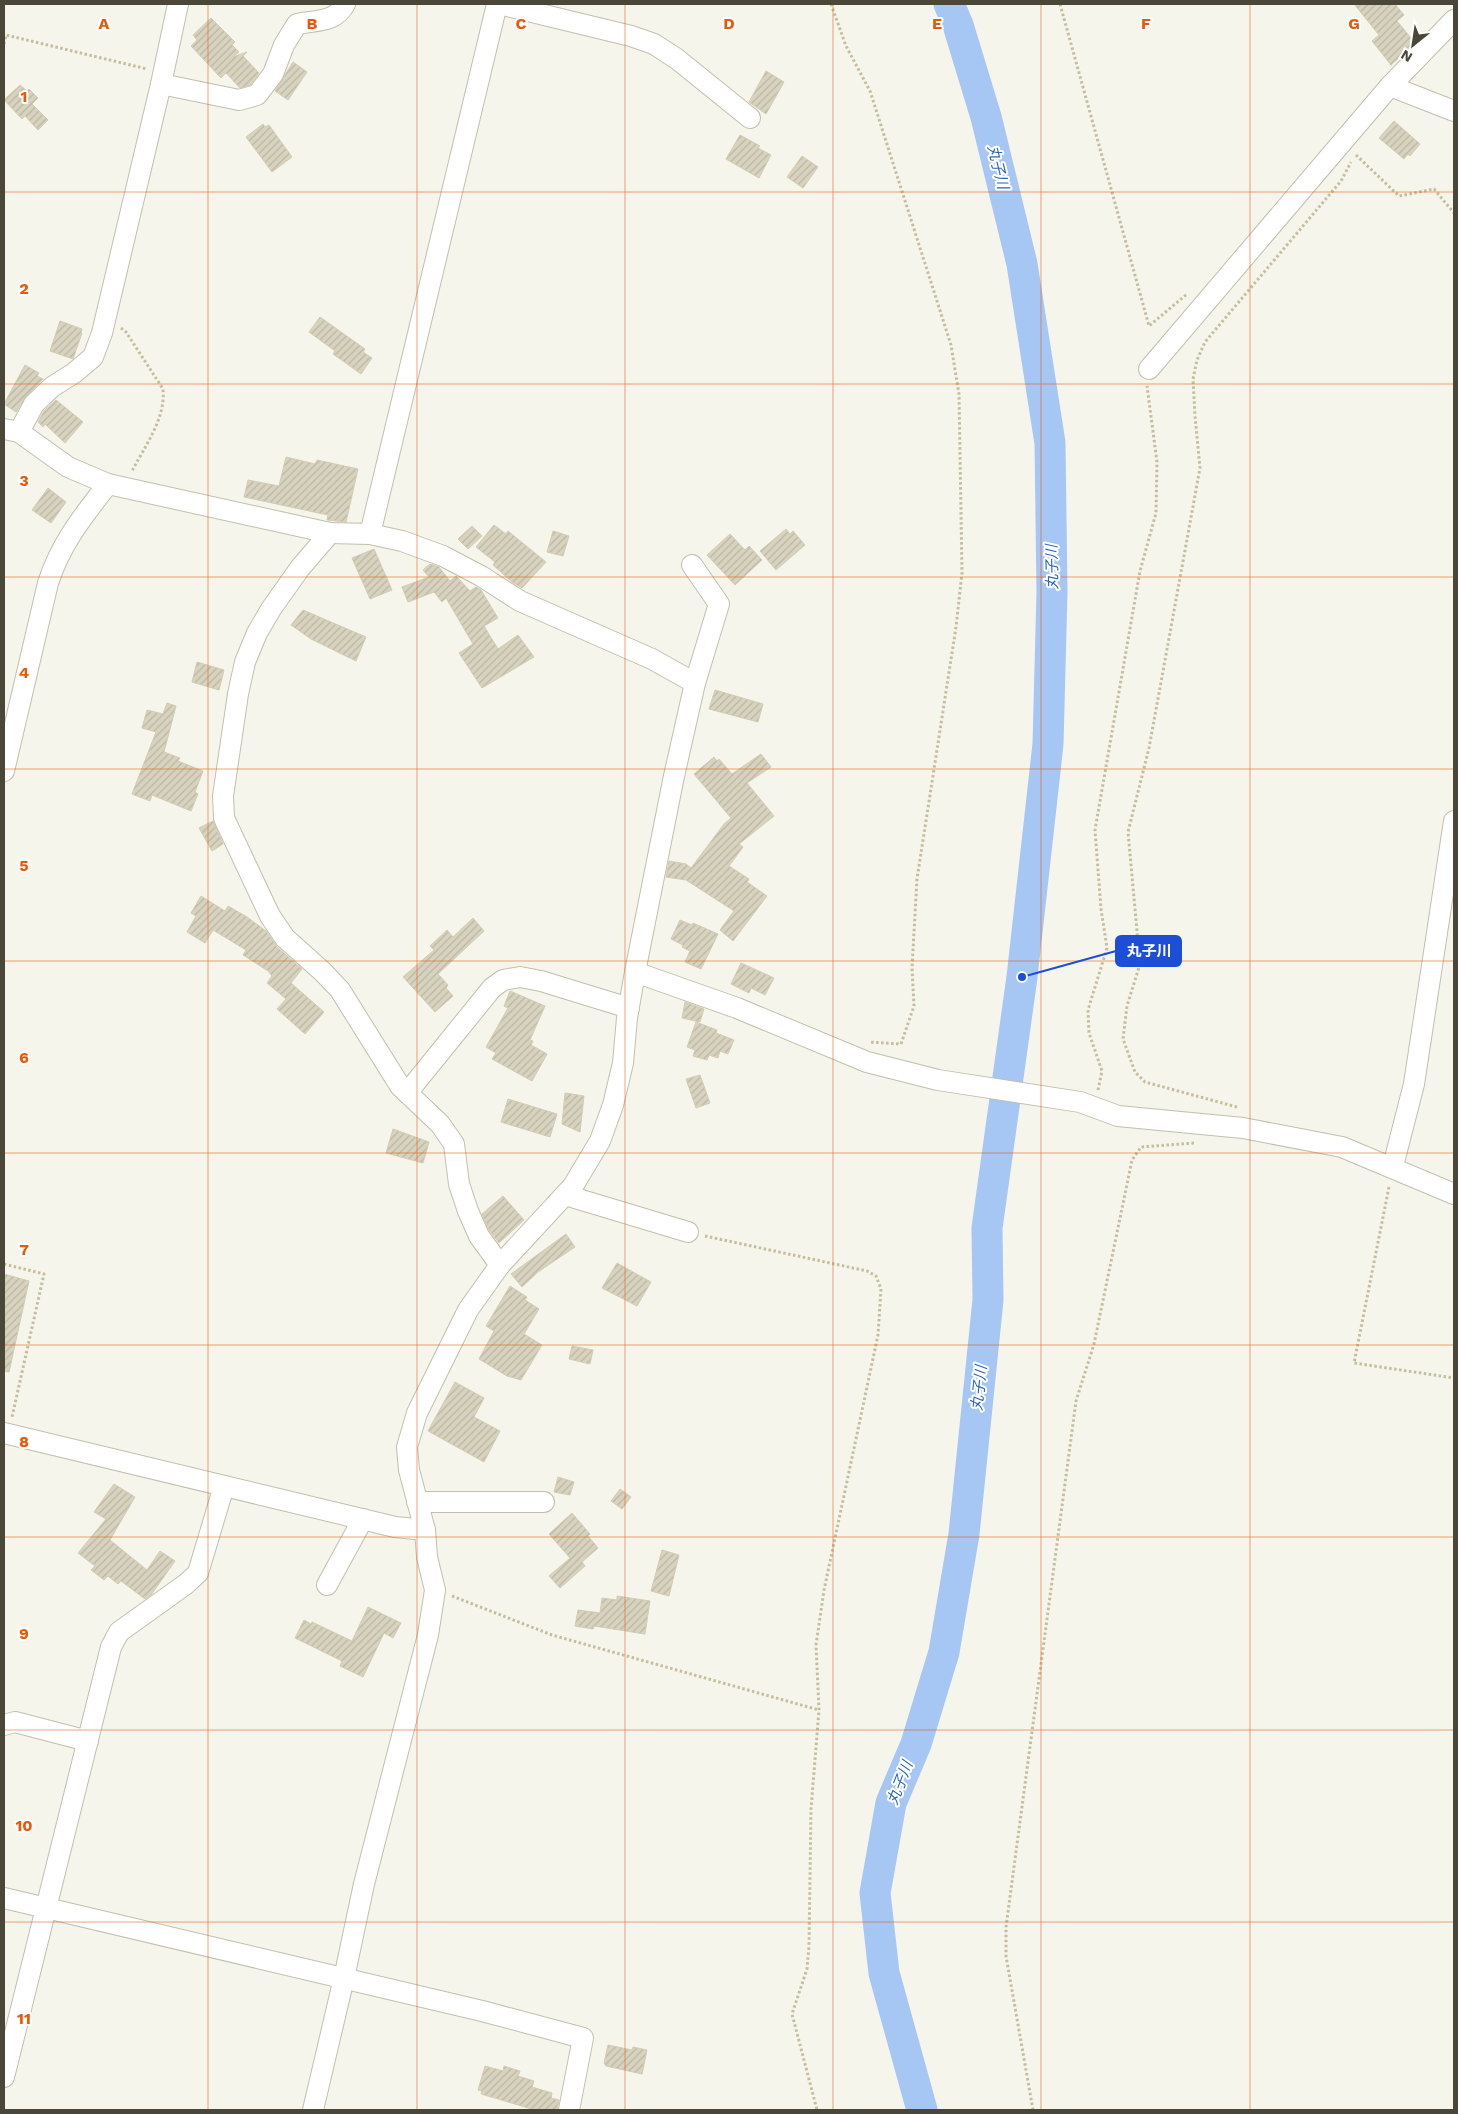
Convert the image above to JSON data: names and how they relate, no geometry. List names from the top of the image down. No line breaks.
{"water":["丸子川"],"places":["丸子川"],"north":"bottom left","grid":{"columns":["A","B","C","D","E","F","G"],"rows":["1","2","3","4","5","6","7","8","9","10","11"]}}
